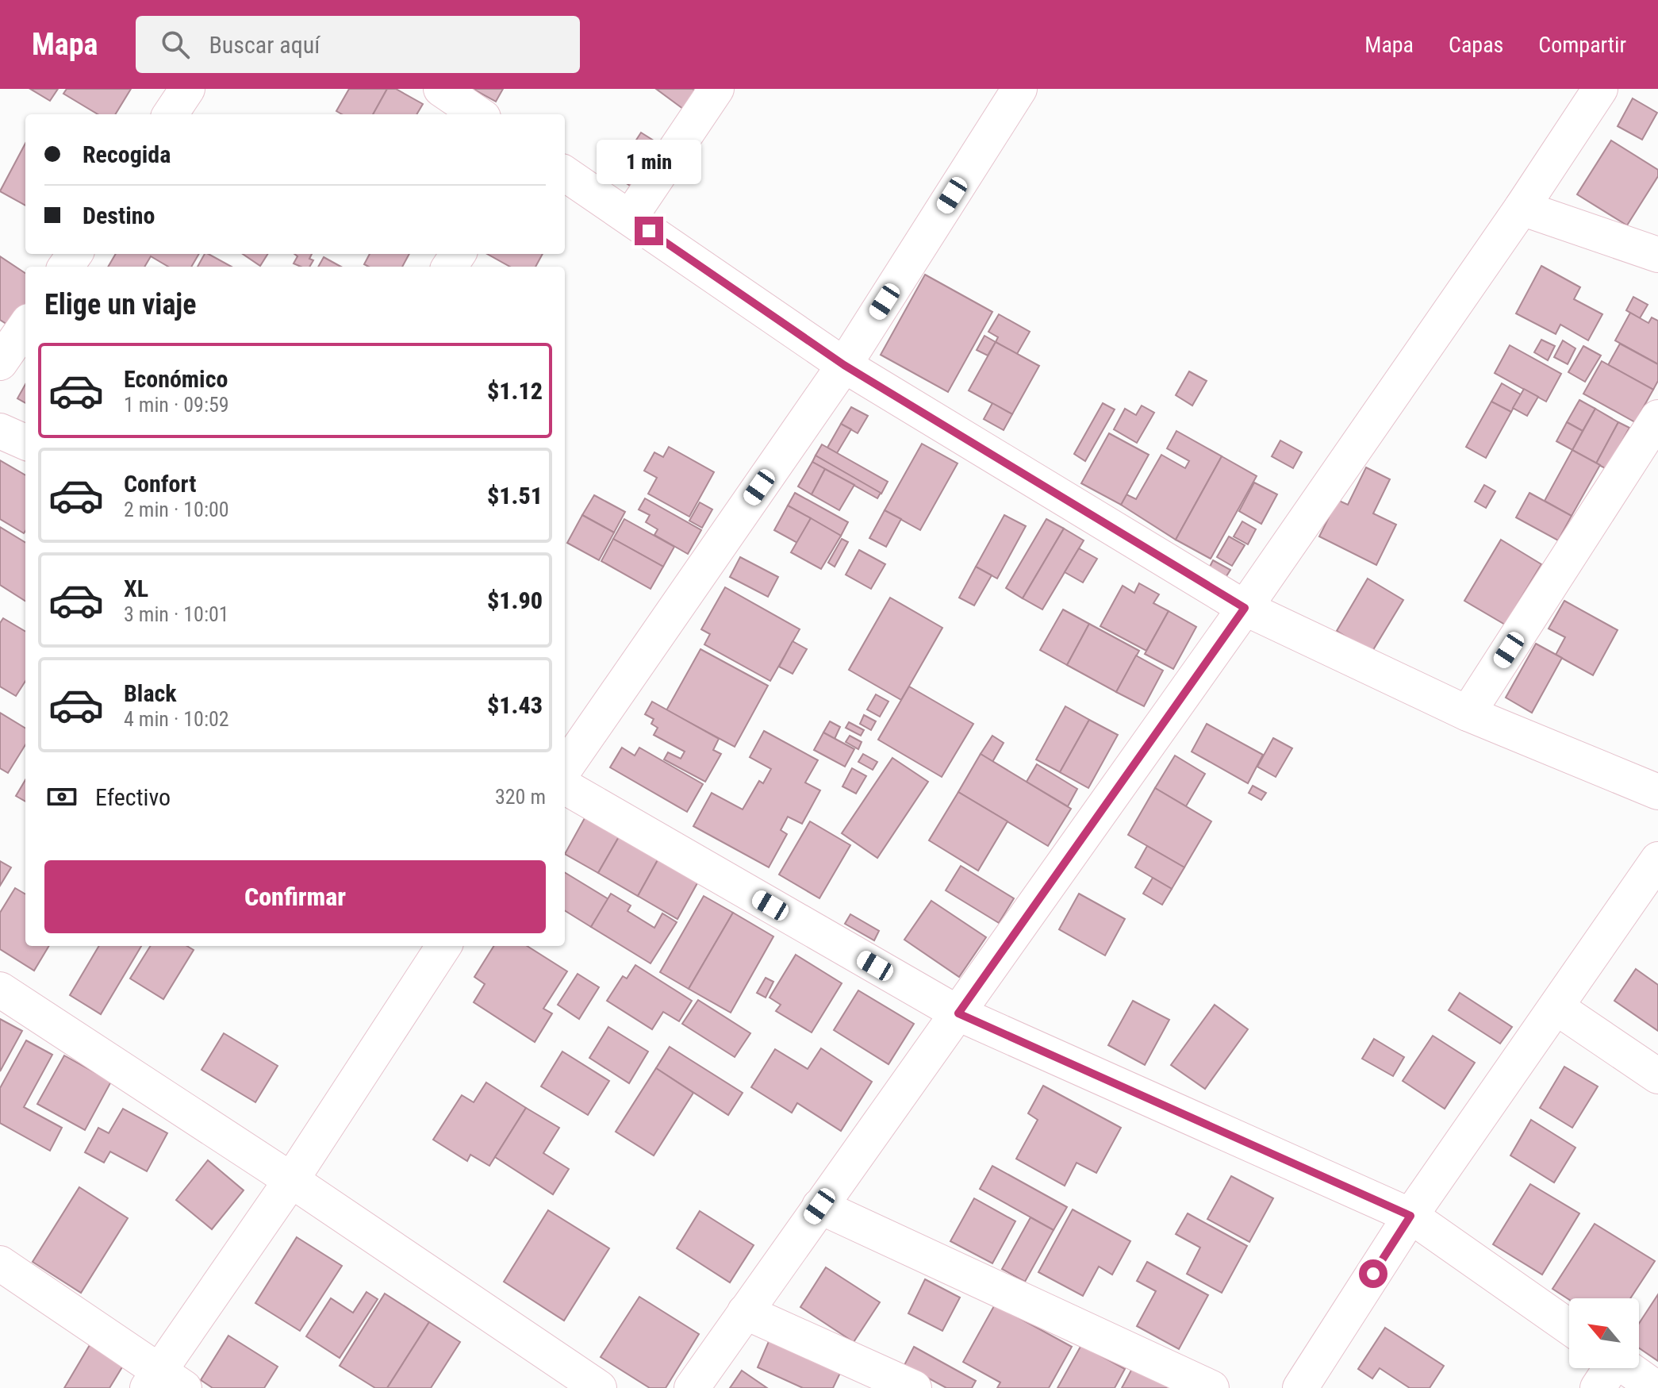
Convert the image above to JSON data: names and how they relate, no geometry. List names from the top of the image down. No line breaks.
{"north":"top left","page":{"header":"Mapa","search":"Buscar aquí","nav":["Mapa","Capas","Compartir"],"banner":["Recogida","Destino"],"bubble":"1 min","heading":"Elige un viaje","list":[{"name":"Económico","note":"1 min · 09:59","value":"$1.12"},{"name":"Confort","note":"2 min · 10:00","value":"$1.51"},{"name":"XL","note":"3 min · 10:01","value":"$1.90"},{"name":"Black","note":"4 min · 10:02","value":"$1.43"}],"pay":["Efectivo","320 m"],"buttons":"Confirmar"}}
